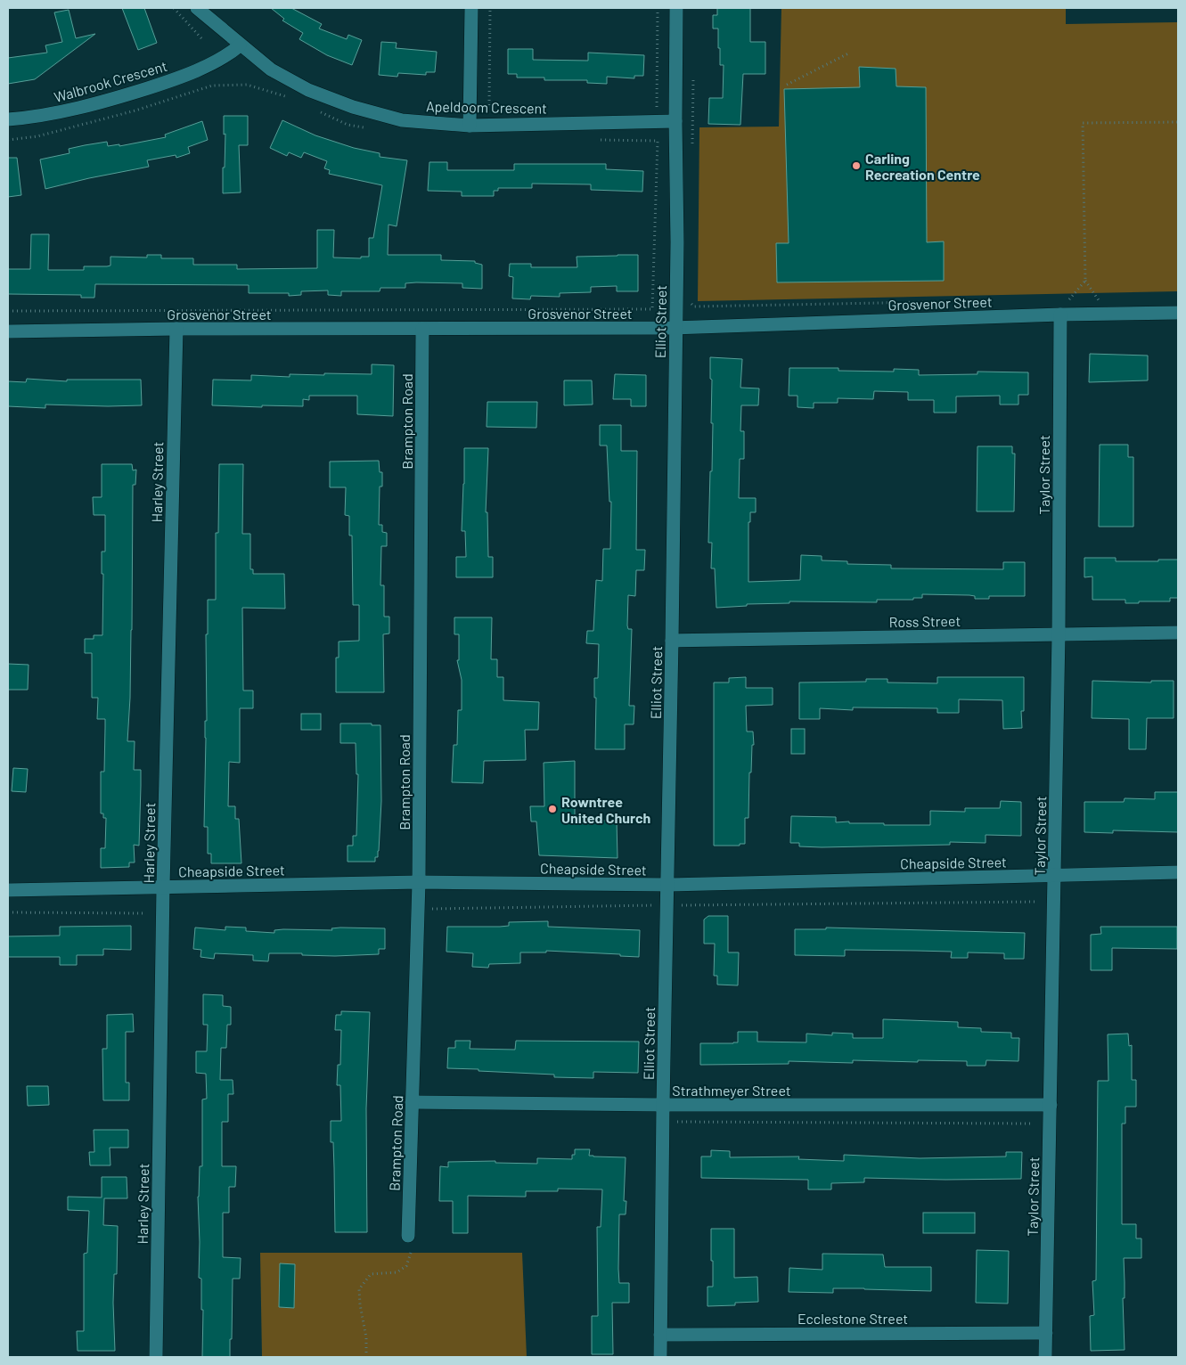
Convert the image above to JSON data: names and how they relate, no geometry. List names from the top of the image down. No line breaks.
{"streets":{"street":["Walbrook Crescent","Apeldoom Crescent","Grosvenor Street","Elliot Street","Brampton Road","Taylor Street","Harley Street","Ross Street","Cheapside Street","Strathmeyer Street","Ecclestone Street"]},"crossings":[["Walbrook Crescent","Apeldoom Crescent"],["Apeldoom Crescent","Elliot Street"],["Grosvenor Street","Elliot Street"],["Grosvenor Street","Brampton Road"],["Grosvenor Street","Taylor Street"],["Grosvenor Street","Harley Street"],["Elliot Street","Ross Street"],["Elliot Street","Cheapside Street"],["Elliot Street","Strathmeyer Street"],["Elliot Street","Ecclestone Street"],["Brampton Road","Cheapside Street"],["Brampton Road","Strathmeyer Street"],["Taylor Street","Ross Street"],["Taylor Street","Cheapside Street"],["Taylor Street","Strathmeyer Street"],["Taylor Street","Ecclestone Street"],["Harley Street","Cheapside Street"]],"places":["Carling Recreation Centre","Rowntree United Church"]}
